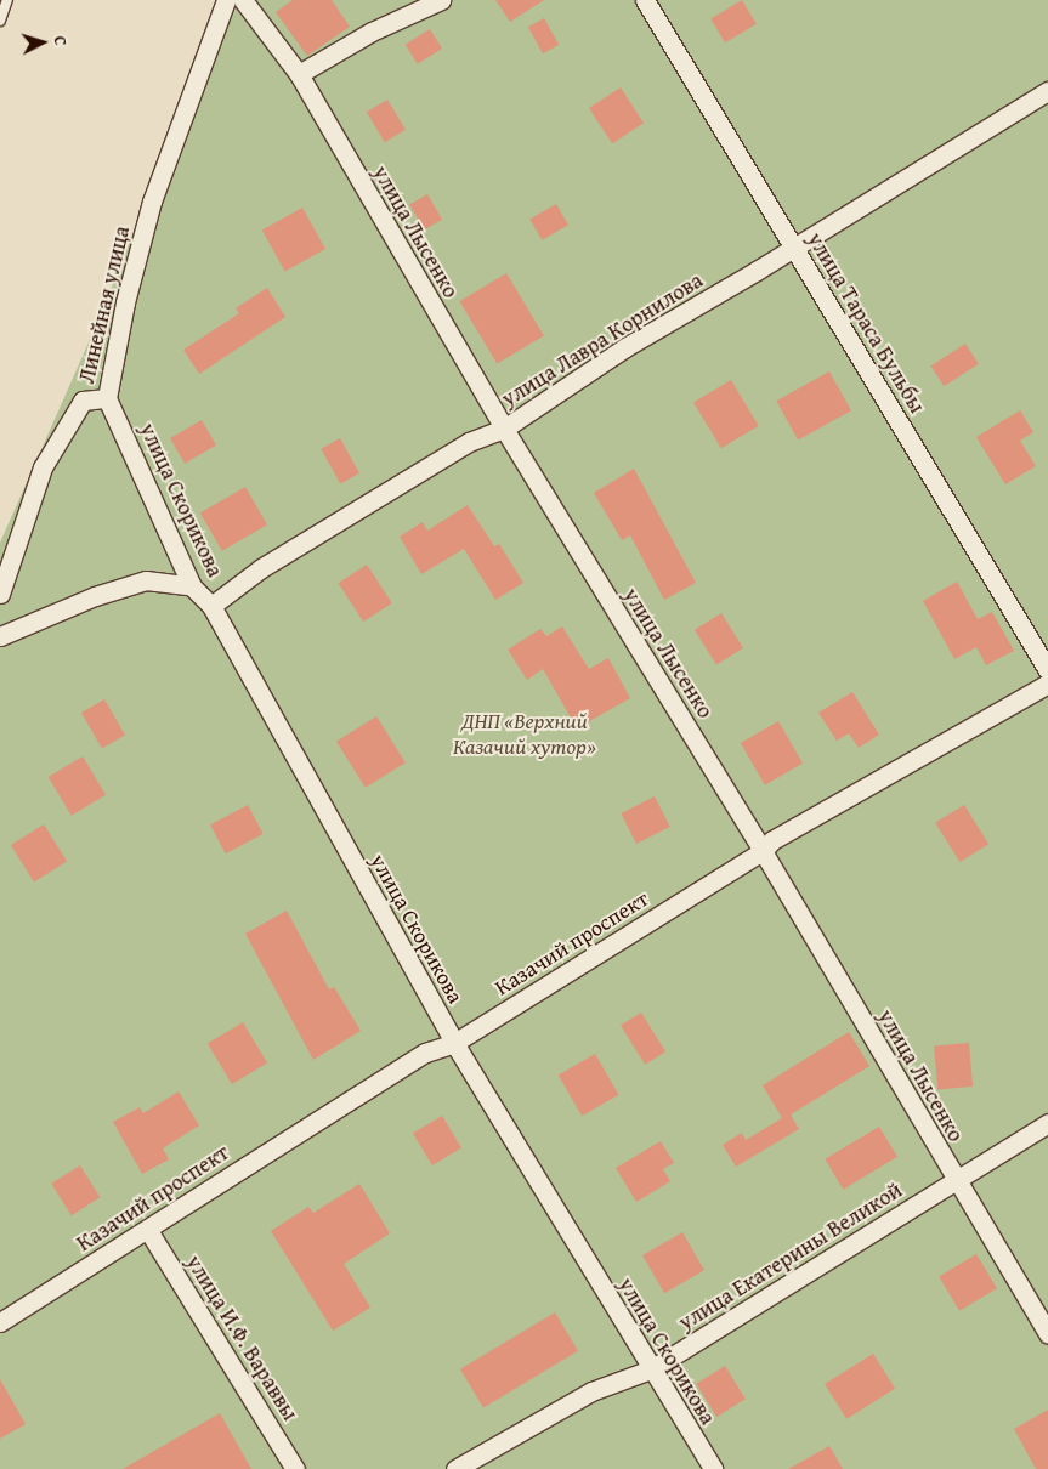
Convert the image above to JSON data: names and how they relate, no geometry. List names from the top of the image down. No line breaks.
{"streets":{"street":["улица Лысенко","Линейная улица","улица Тараса Бульбы","улица Лавра Корнилова","улица Скорикова","Казачий проспект","улица Екатерины Великой","улица И.Ф. Вараввы"]},"crossings":[["улица Лысенко","улица Лавра Корнилова"],["улица Лысенко","Казачий проспект"],["улица Лысенко","улица Екатерины Великой"],["Линейная улица","улица Скорикова"],["улица Тараса Бульбы","улица Лавра Корнилова"],["улица Лавра Корнилова","улица Скорикова"],["улица Скорикова","Казачий проспект"],["улица Скорикова","улица Екатерины Великой"],["Казачий проспект","улица И.Ф. Вараввы"]],"parks":["ДНП «Верхний Казачий хутор»"],"north":"right"}
